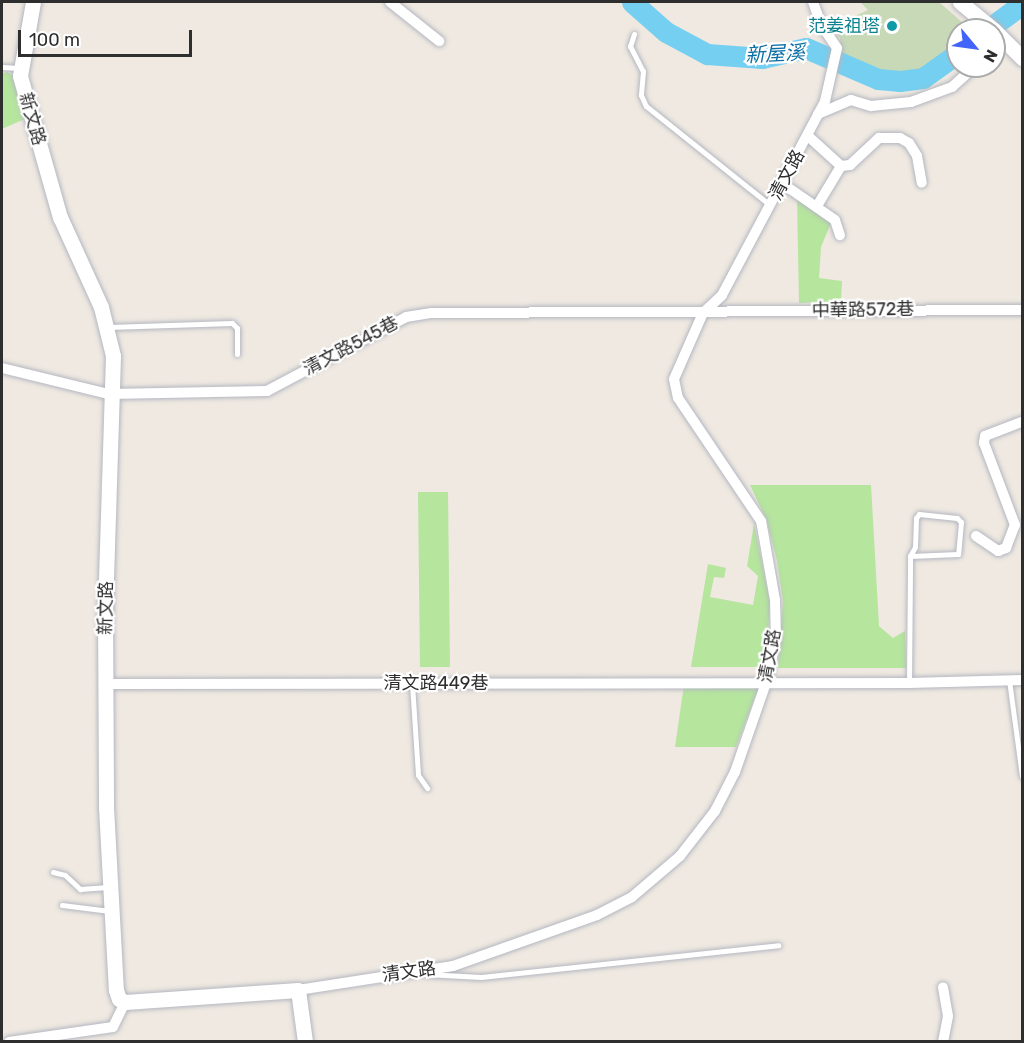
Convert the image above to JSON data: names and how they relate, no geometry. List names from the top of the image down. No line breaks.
{"streets":{"street":["新文路","清文路","中華路572巷","清文路545巷","清文路449巷"]},"crossings":[["新文路","清文路545巷"],["新文路","清文路449巷"],["清文路","中華路572巷"],["清文路","清文路545巷"],["清文路","清文路449巷"],["中華路572巷","清文路545巷"]],"water":["新屋溪"],"places":["范姜祖塔"],"scale_bar":"100 m","north":"bottom right"}
